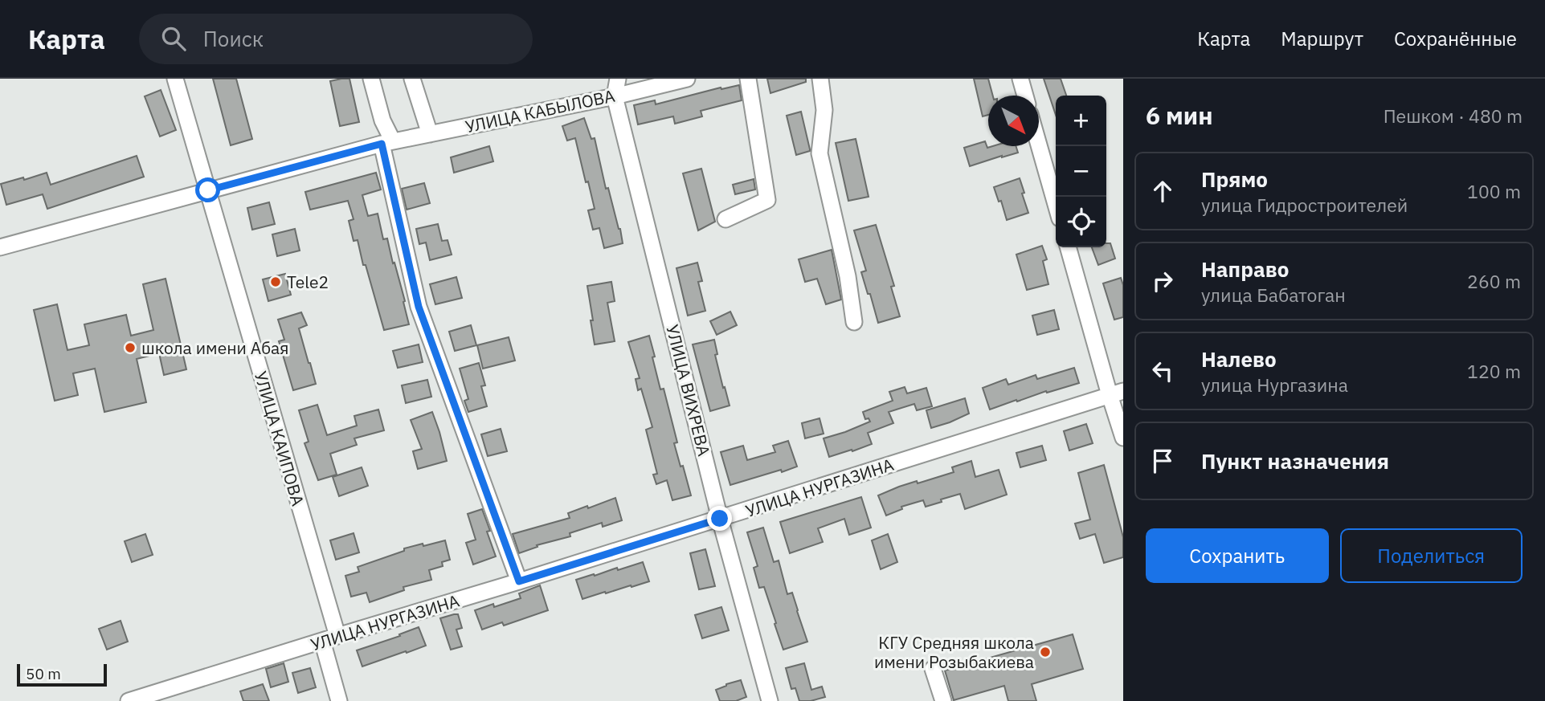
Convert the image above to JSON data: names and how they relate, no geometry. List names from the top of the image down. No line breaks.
{"streets":{"street":["УЛИЦА КАБЫЛОВА","УЛИЦА ВИХРЕВА","УЛИЦА КАИПОВА","УЛИЦА НУРГАЗИНА"]},"crossings":[["УЛИЦА КАБЫЛОВА","УЛИЦА ВИХРЕВА"],["УЛИЦА КАБЫЛОВА","УЛИЦА КАИПОВА"],["УЛИЦА ВИХРЕВА","УЛИЦА НУРГАЗИНА"],["УЛИЦА КАИПОВА","УЛИЦА НУРГАЗИНА"]],"places":["Tele2","школа имени Абая","КГУ Средняя школа имени Розыбакиева"],"scale_bar":"50 m","north":"bottom right","page":{"header":"Карта","search":"Поиск","nav":["Карта","Маршрут","Сохранённые"],"heading":["6 мин","Пешком · 480 m"],"map_buttons":["+","−"],"list":[["Прямо","улица Гидростроителей","100 m"],["Направо","улица Бабатоган","260 m"],["Налево","улица Нургазина","120 m"],"Пункт назначения"],"buttons":["Сохранить","Поделиться"],"scale":"50 m"}}
